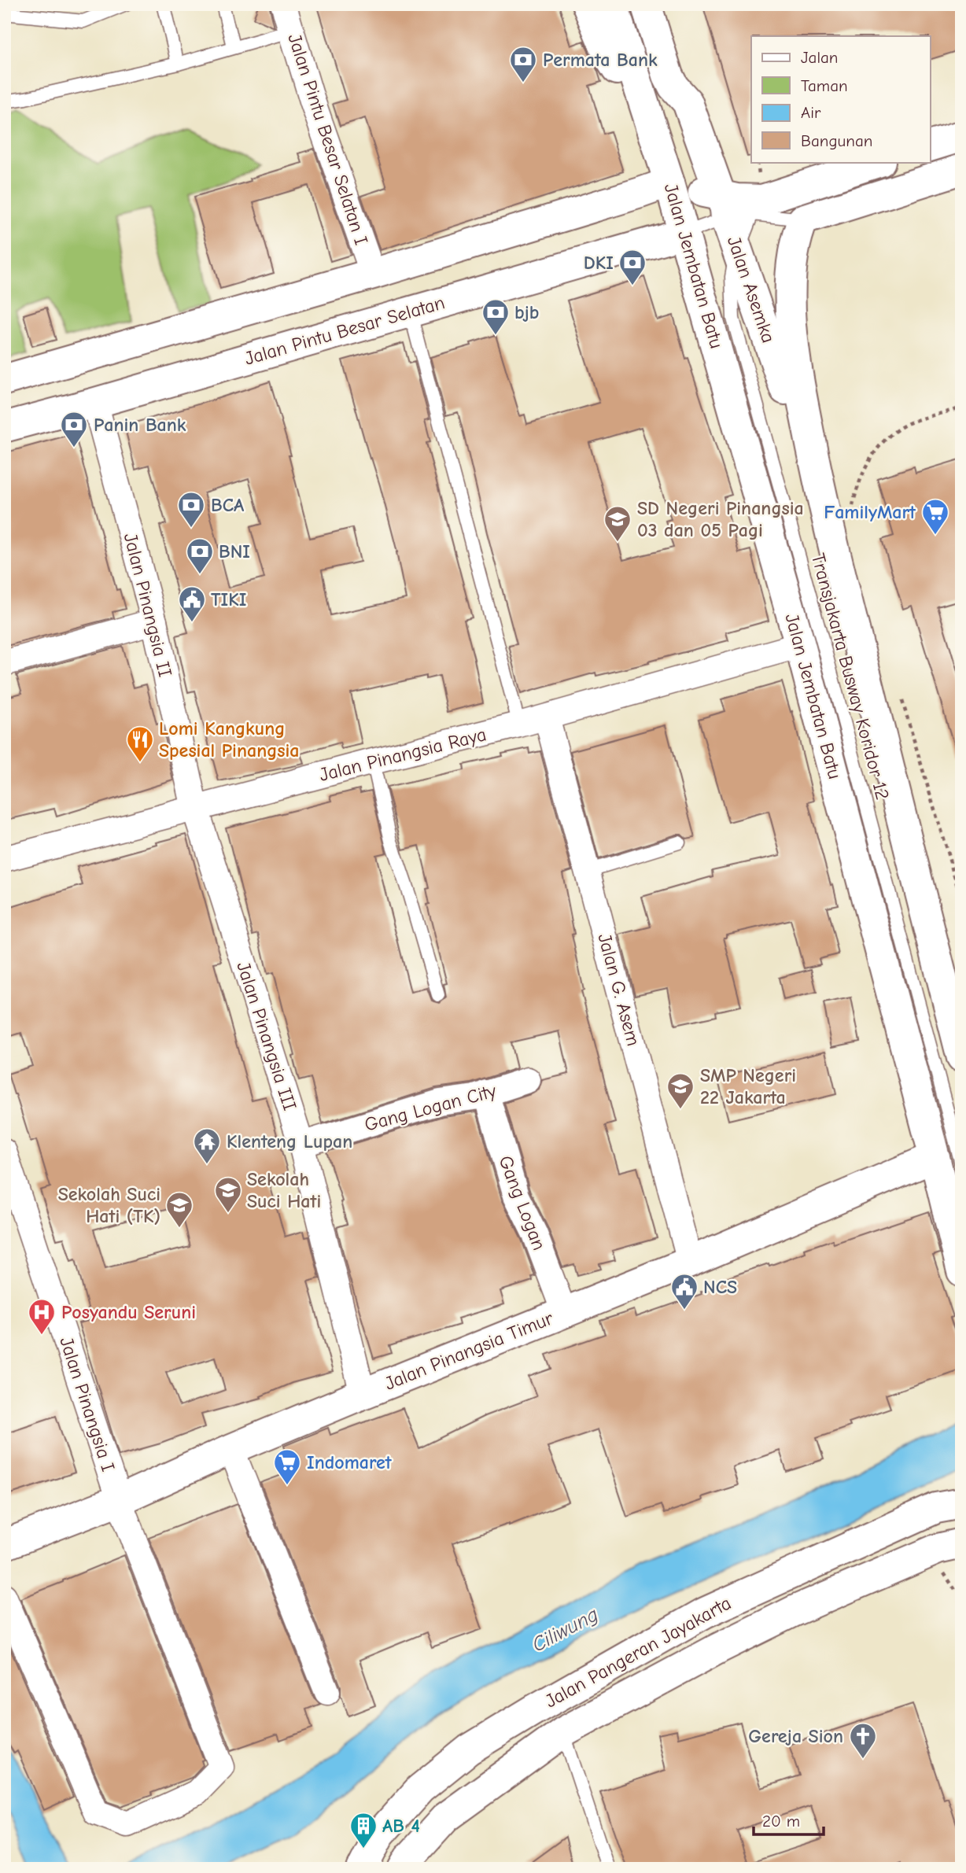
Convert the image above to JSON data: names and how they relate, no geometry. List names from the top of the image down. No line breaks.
{"streets":{"main road":["Jalan Jembatan Batu","Jalan Asemka","Jalan Pintu Besar Selatan","Jalan Pinangsia Timur","Jalan Pangeran Jayakarta"],"street":["Jalan Pintu Besar Selatan I","Jalan Pinangsia II","Jalan Pinangsia Raya","Jalan G. Asem","Jalan Pinangsia III","Gang Logan City","Gang Logan","Jalan Pinangsia I"],"lane":["Transjakarta Busway Koridor 12"]},"crossings":[["Jalan Jembatan Batu","Jalan Pintu Besar Selatan"],["Jalan Jembatan Batu","Transjakarta Busway Koridor 12"],["Jalan Jembatan Batu","Jalan Pinangsia Raya"],["Jalan Jembatan Batu","Jalan Pinangsia Timur"],["Jalan Asemka","Transjakarta Busway Koridor 12"],["Jalan Pintu Besar Selatan","Jalan Pinangsia II"],["Jalan Pinangsia II","Jalan Pinangsia Raya"],["Jalan Pinangsia II","Jalan Pinangsia III"],["Transjakarta Busway Koridor 12","Jalan Pinangsia Timur"],["Jalan Pinangsia Raya","Jalan G. Asem"],["Jalan Pinangsia Raya","Jalan Pinangsia III"],["Jalan G. Asem","Jalan Pinangsia Timur"],["Jalan Pinangsia III","Gang Logan City"],["Jalan Pinangsia III","Jalan Pinangsia Timur"],["Gang Logan City","Gang Logan"],["Gang Logan","Jalan Pinangsia Timur"],["Jalan Pinangsia Timur","Jalan Pinangsia I"]],"water":["Ciliwung"],"places":{"bank":["Permata Bank","DKI","bjb","Panin Bank","BCA","BNI"],"supermarket":["FamilyMart","Indomaret"],"school or university":["SD Negeri Pinangsia 03 dan 05 Pagi","SMP Negeri 22 Jakarta","Sekolah Suci Hati","Sekolah Suci Hati (TK)"],"public building":["TIKI","NCS"],"restaurant":["Lomi Kangkung Spesial Pinangsia"],"temple":["Klenteng Lupan"],"hospital":["Posyandu Seruni"],"church":["Gereja Sion"],"building":["AB 4"]},"legend":["Jalan","Taman","Air","Bangunan"],"scale_bar":"20 m"}
